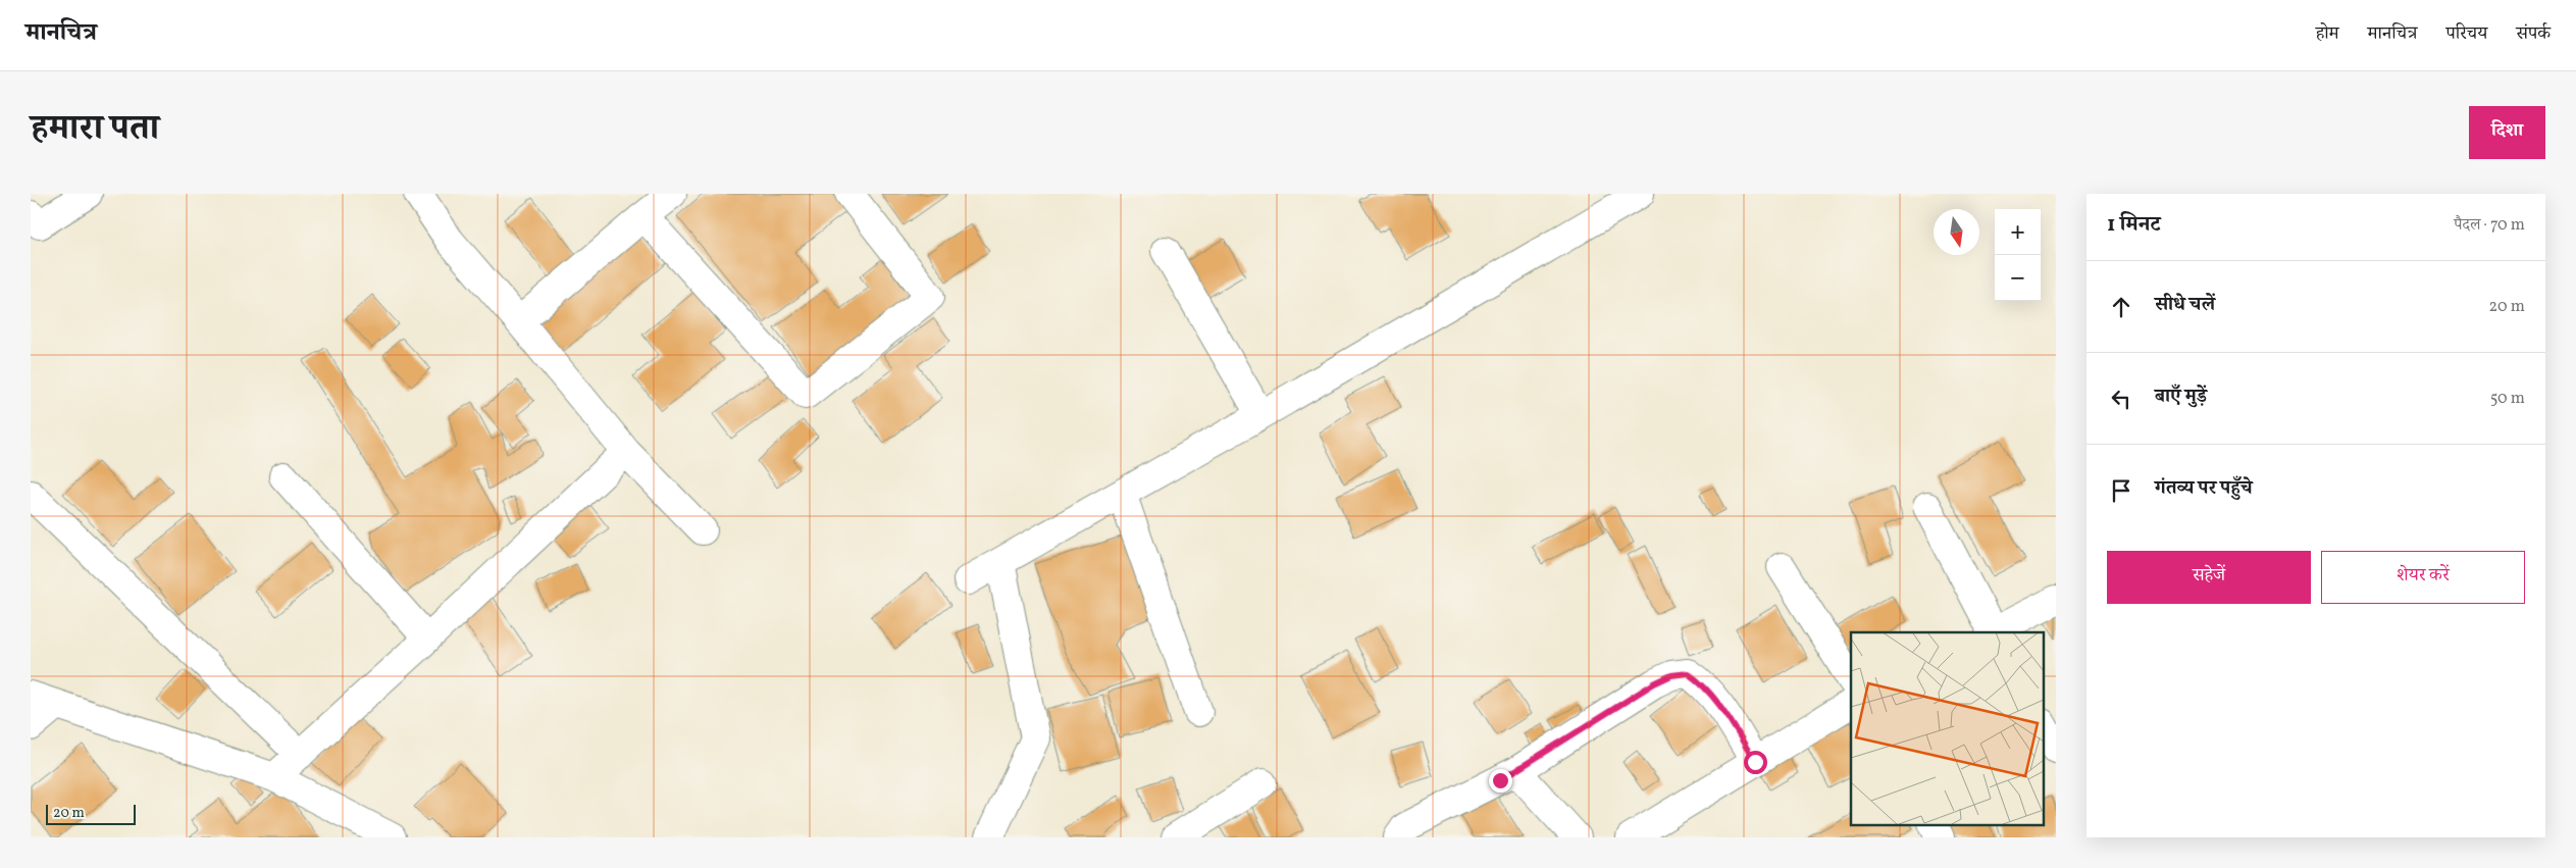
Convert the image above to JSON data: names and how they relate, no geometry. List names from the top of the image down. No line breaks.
{"scale_bar":"20 m","north":"bottom","page":{"header":"मानचित्र","nav":["होम","मानचित्र","परिचय","संपर्क"],"title":"हमारा पता","buttons":["दिशा",["सहेजें","शेयर करें"]],"heading":["1 मिनट","पैदल · 70 m"],"map_buttons":["+","−"],"list":[["सीधे चलें","20 m"],["बाएँ मुड़ें","50 m"],"गंतव्य पर पहुँचे"],"scale":"20 m"}}
